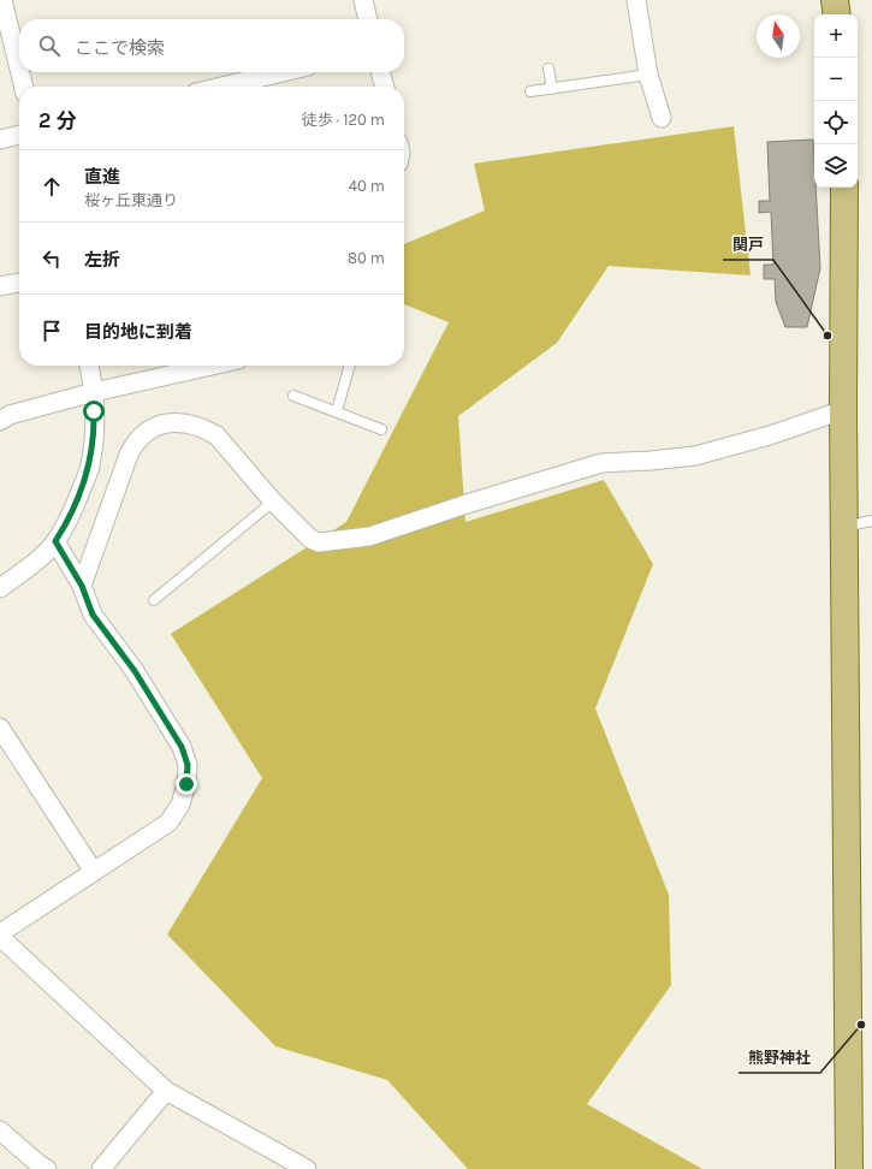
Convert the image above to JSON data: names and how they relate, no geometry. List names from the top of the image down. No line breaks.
{"places":["関戸","熊野神社"],"north":"top","page":{"map_buttons":["+","−"],"search":"ここで検索","heading":["2 分","徒歩 · 120 m"],"list":[["直進","桜ヶ丘東通り","40 m"],["左折","80 m"],"目的地に到着"]}}
